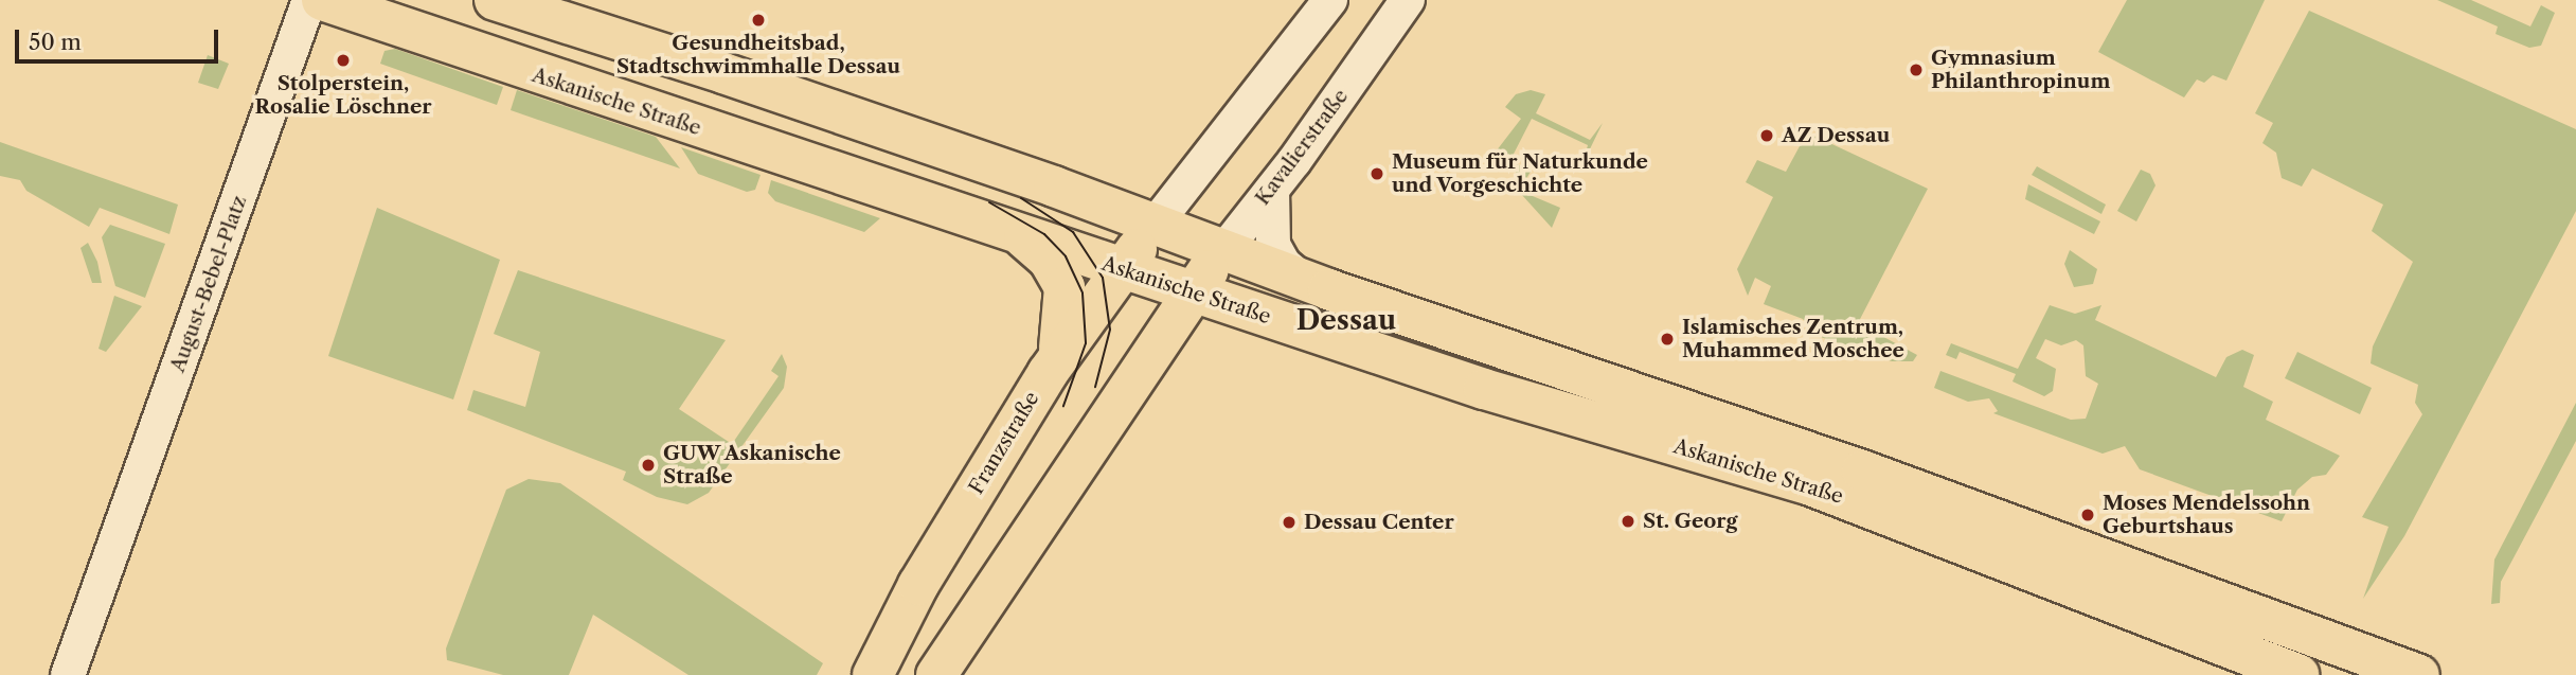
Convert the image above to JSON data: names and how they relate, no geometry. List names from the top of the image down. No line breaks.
{"streets":{"main road":["Askanische Straße","Kavalierstraße","Franzstraße"],"street":["August-Bebel-Platz"]},"crossings":[["Askanische Straße","Kavalierstraße"],["Askanische Straße","Franzstraße"]],"districts":["Dessau"],"places":["Gesundheitsbad, Stadtschwimmhalle Dessau","Stolperstein, Rosalie Löschner","Gymnasium Philanthropinum","AZ Dessau","Museum für Naturkunde und Vorgeschichte","Islamisches Zentrum, Muhammed Moschee","GUW Askanische Straße","Moses Mendelssohn Geburtshaus","St. Georg","Dessau Center"],"scale_bar":"50 m"}
